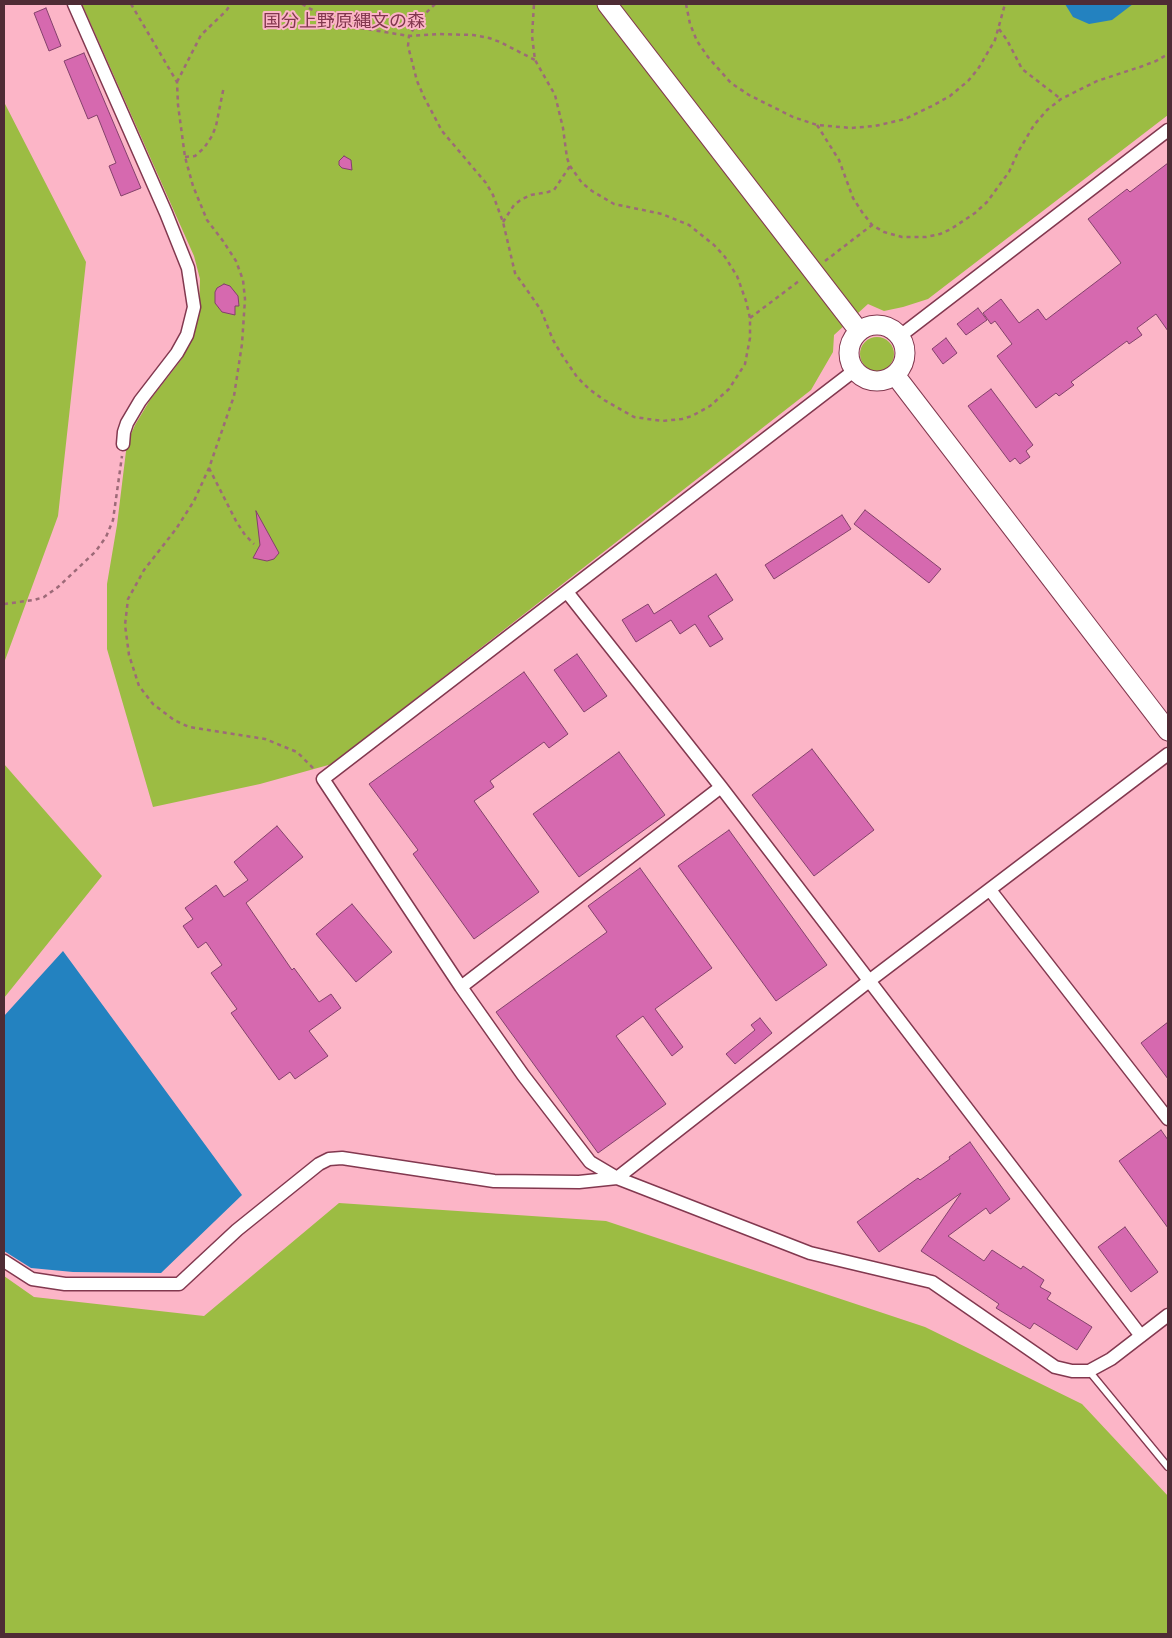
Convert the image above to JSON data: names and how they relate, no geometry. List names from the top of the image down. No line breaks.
{"districts":["国分上野原縄文の森"]}
